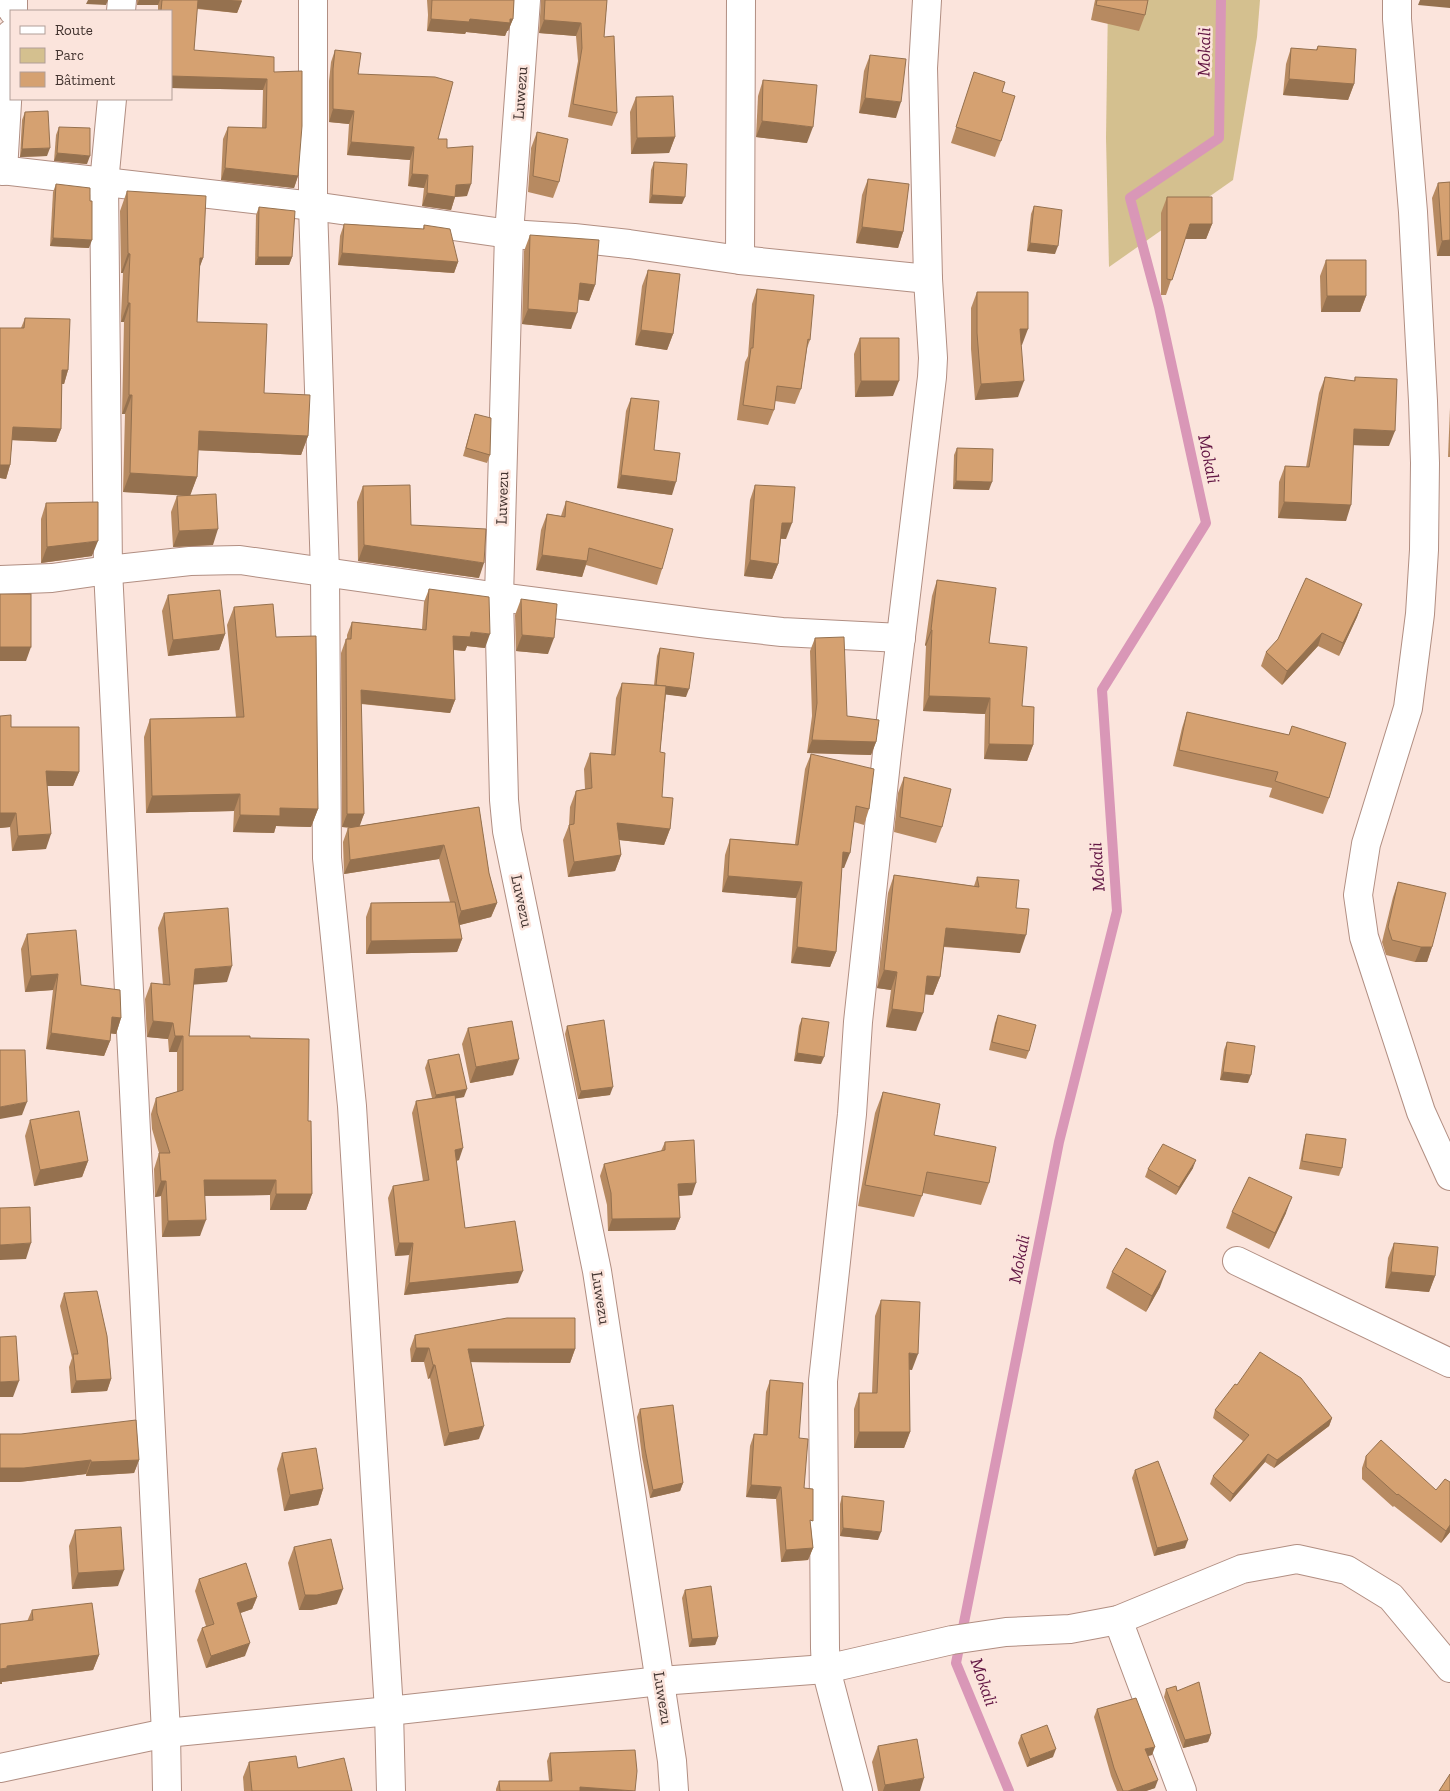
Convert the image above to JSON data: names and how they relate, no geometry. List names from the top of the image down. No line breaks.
{"streets":{"street":["Luwezu"]},"water":["Mokali"],"legend":["Route","Parc","Bâtiment"]}
